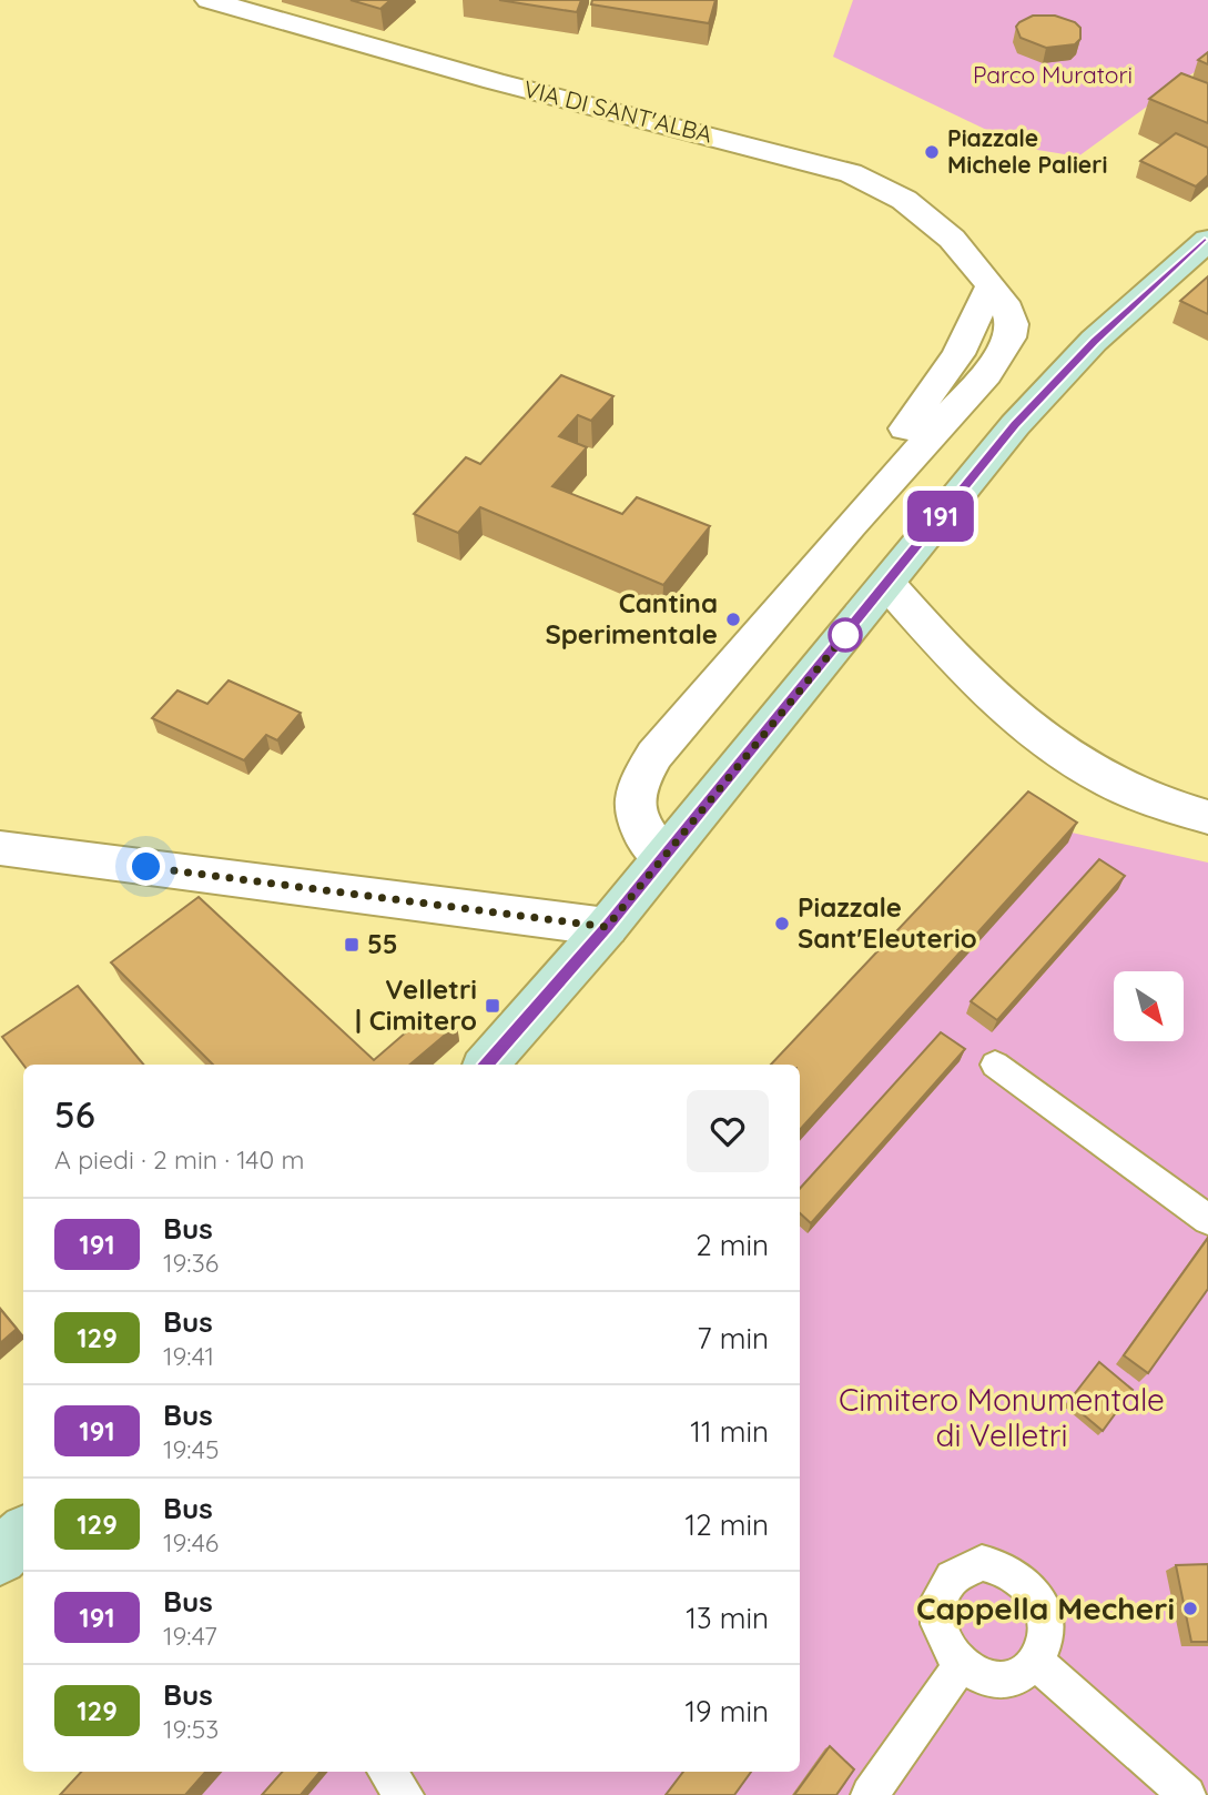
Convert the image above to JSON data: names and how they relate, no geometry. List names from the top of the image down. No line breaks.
{"streets":{"street":["VIA DI SANT'ALBA"]},"parks":["Parco Muratori","Cimitero Monumentale di Velletri"],"places":{"other":["Piazzale Michele Palieri","Cantina Sperimentale","Piazzale Sant'Eleuterio","Cappella Mecheri"],"transit":["55","Velletri | Cimitero"]},"lines":["bus line 191"],"north":"bottom right","page":{"on_map":"191","heading":["56","A piedi · 2 min · 140 m"],"list":[{"mark":"191","name":"Bus","note":"19:36","value":"2 min"},{"mark":"129","name":"Bus","note":"19:41","value":"7 min"},{"mark":"191","name":"Bus","note":"19:45","value":"11 min"},{"mark":"129","name":"Bus","note":"19:46","value":"12 min"},{"mark":"191","name":"Bus","note":"19:47","value":"13 min"},{"mark":"129","name":"Bus","note":"19:53","value":"19 min"}]}}
